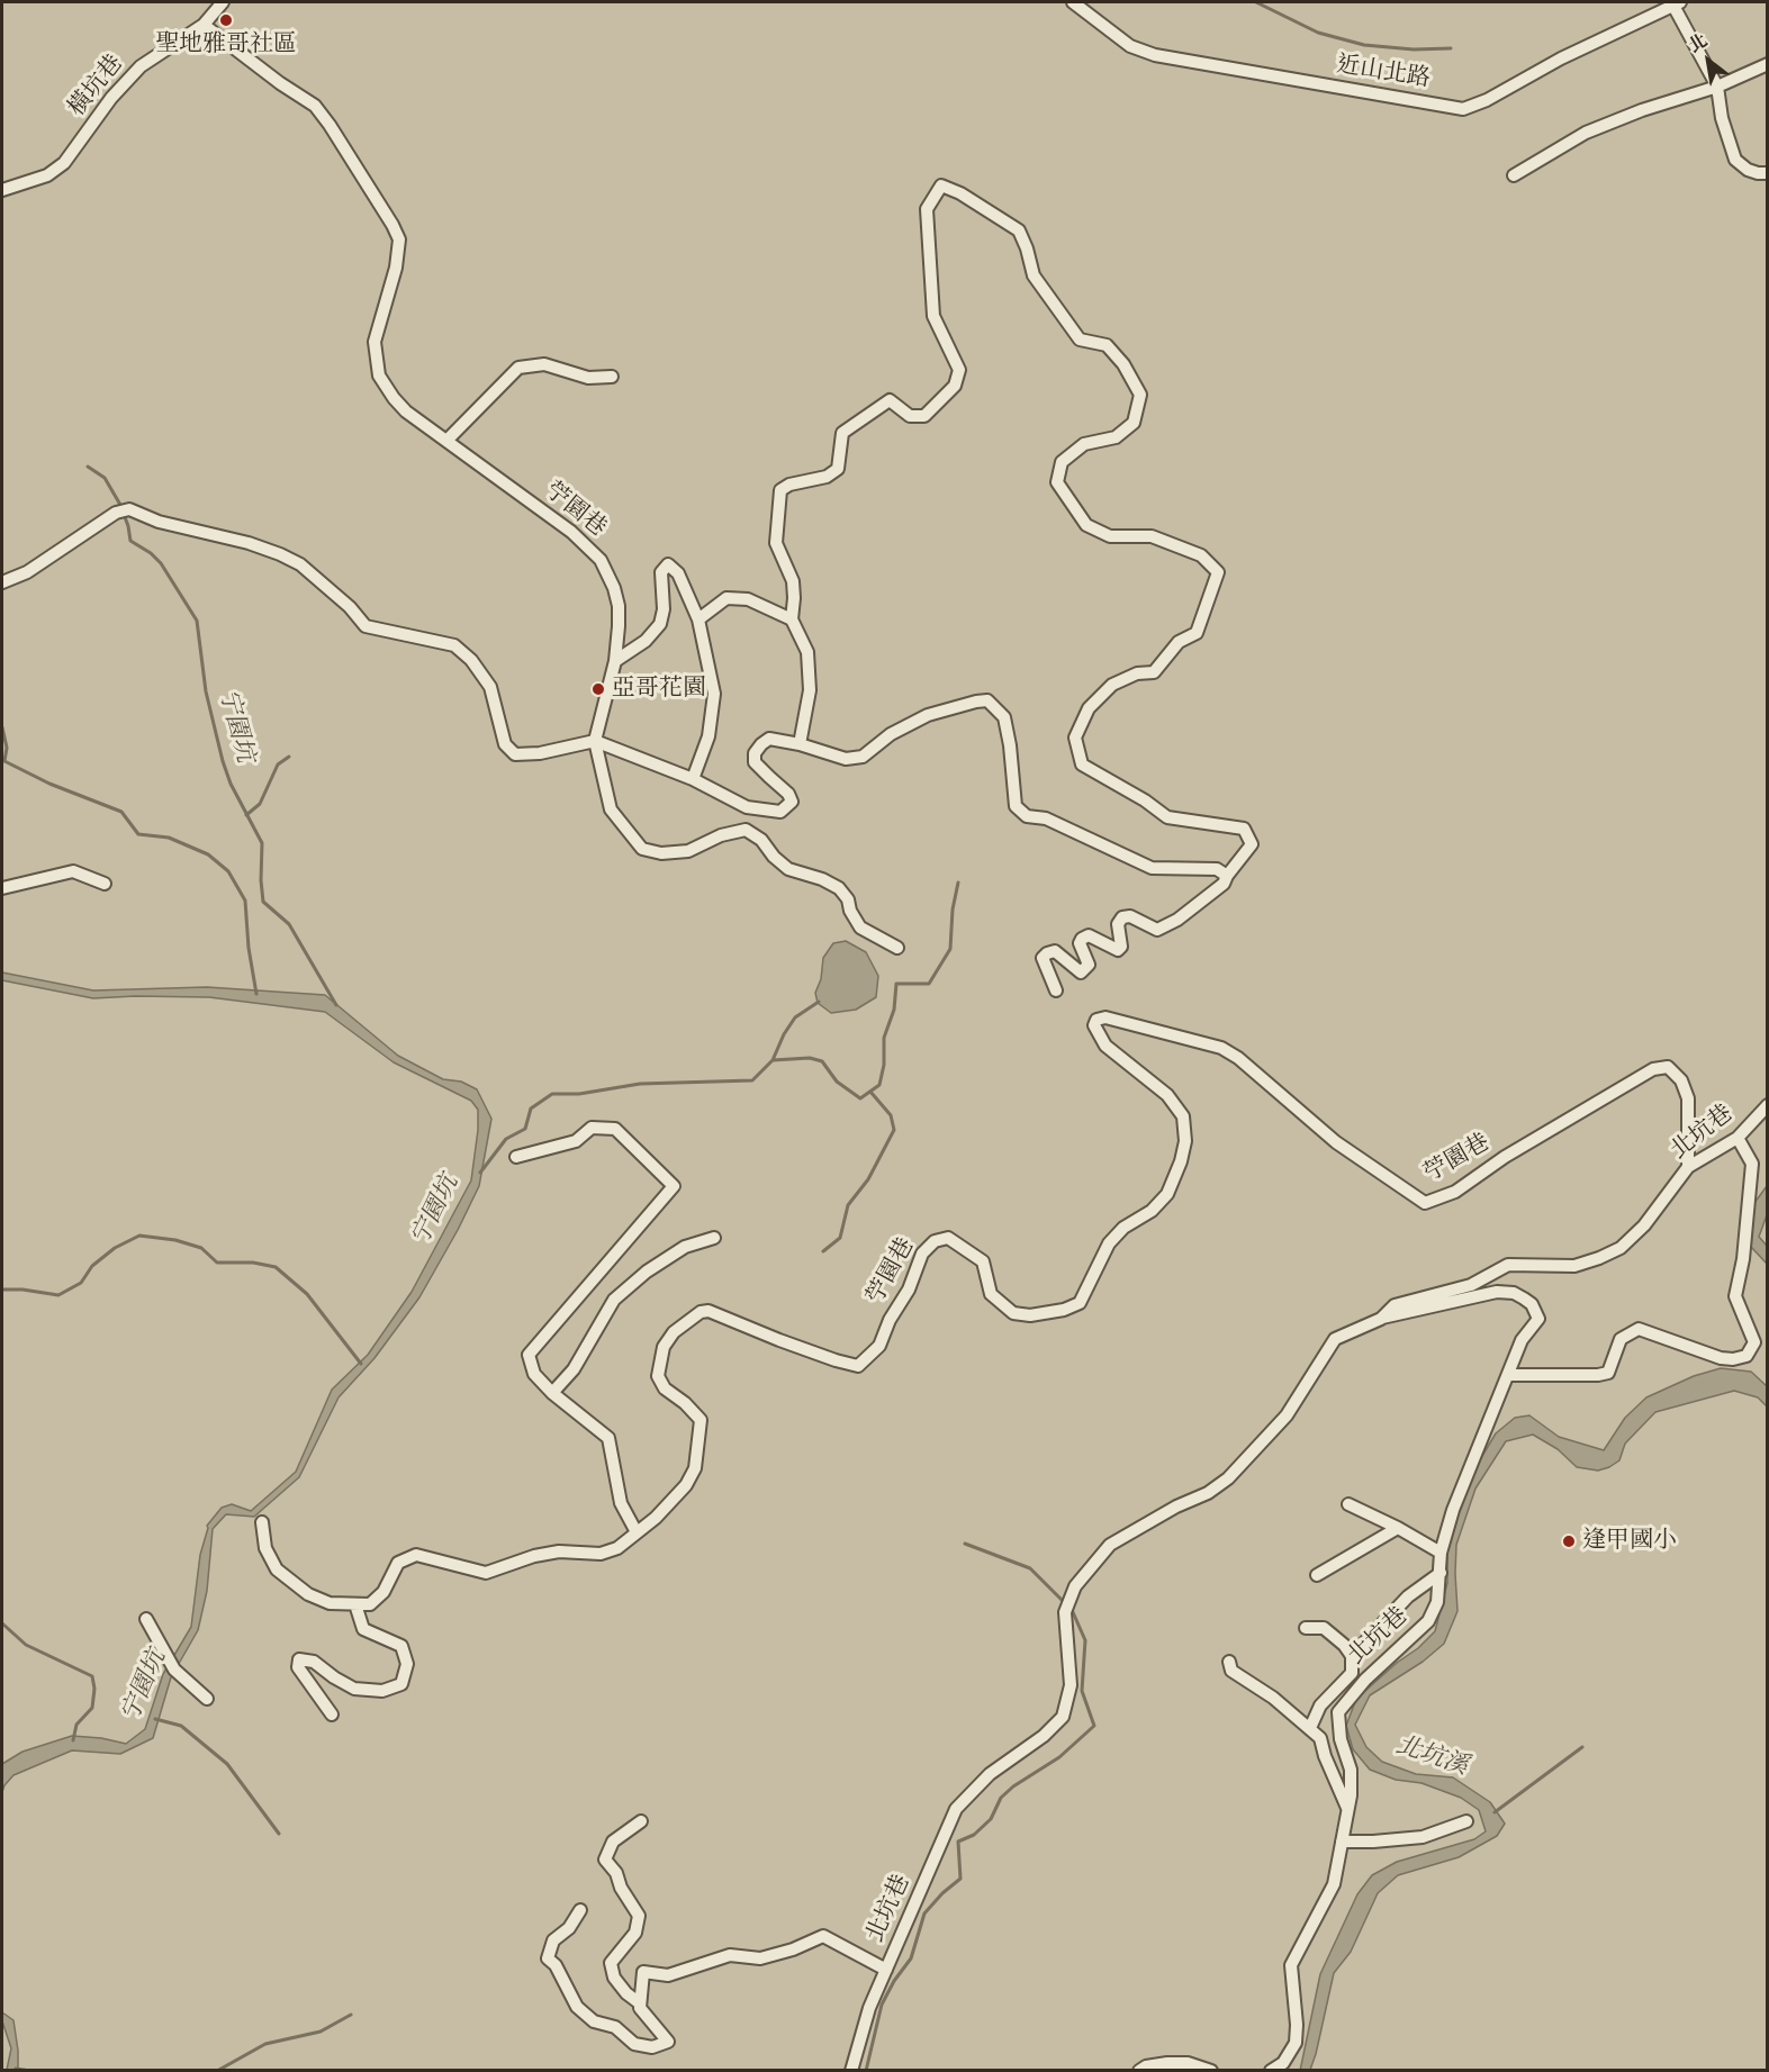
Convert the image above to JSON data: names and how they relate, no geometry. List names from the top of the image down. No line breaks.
{"streets":{"street":["近山北路","橫坑巷","苧園巷","北坑巷"]},"crossings":[["橫坑巷","苧園巷"],["苧園巷","北坑巷"]],"water":["宁園坑","北坑溪"],"places":["聖地雅哥社區","亞哥花園","逢甲國小"],"north":"top left"}
